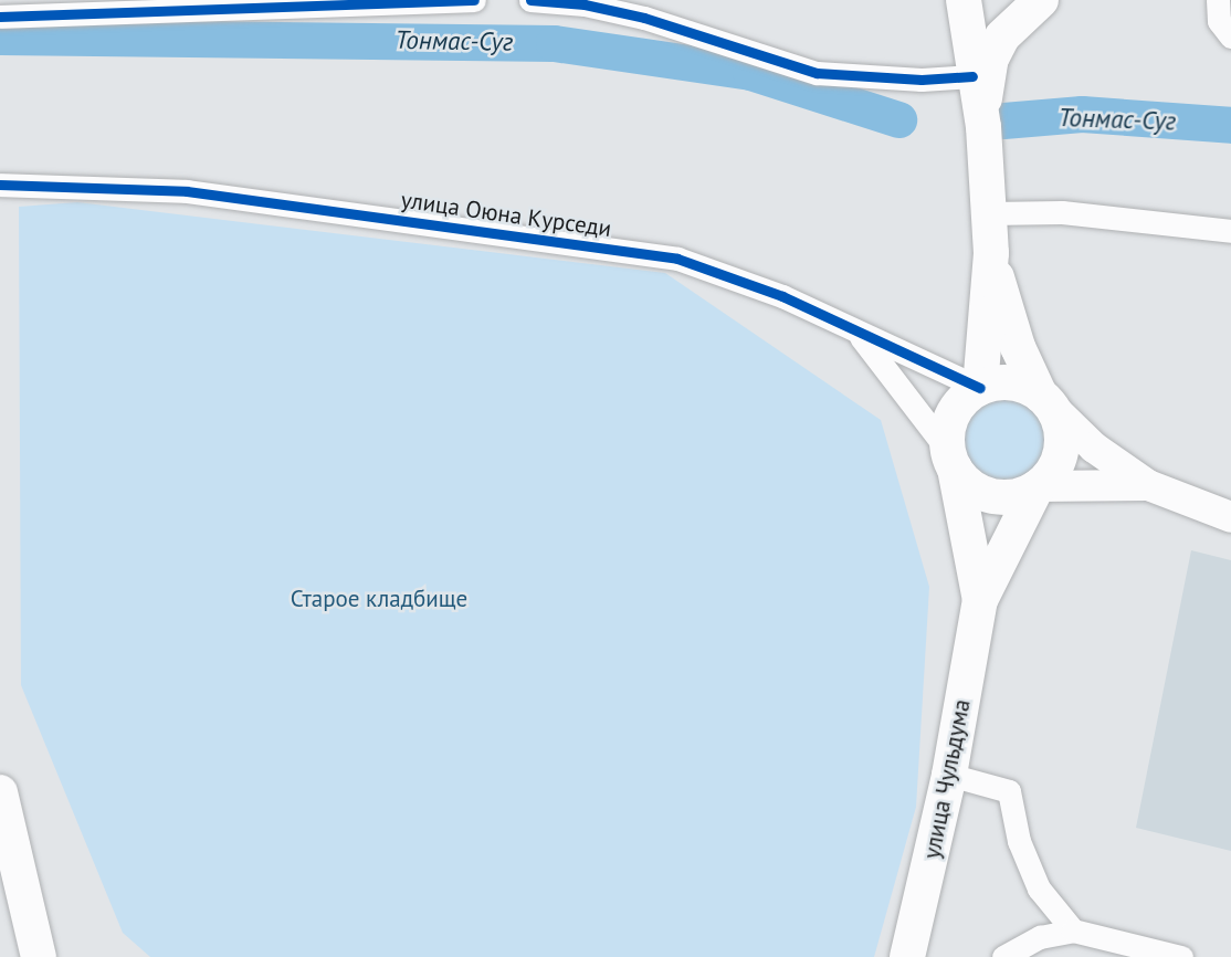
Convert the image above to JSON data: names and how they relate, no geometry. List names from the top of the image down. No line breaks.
{"streets":{"main road":["улица Чульдума"],"street":["улица Оюна Курседи"]},"crossings":[["улица Оюна Курседи","улица Чульдума"]],"water":["Тонмас-Суг"],"parks":["Старое кладбище"]}
